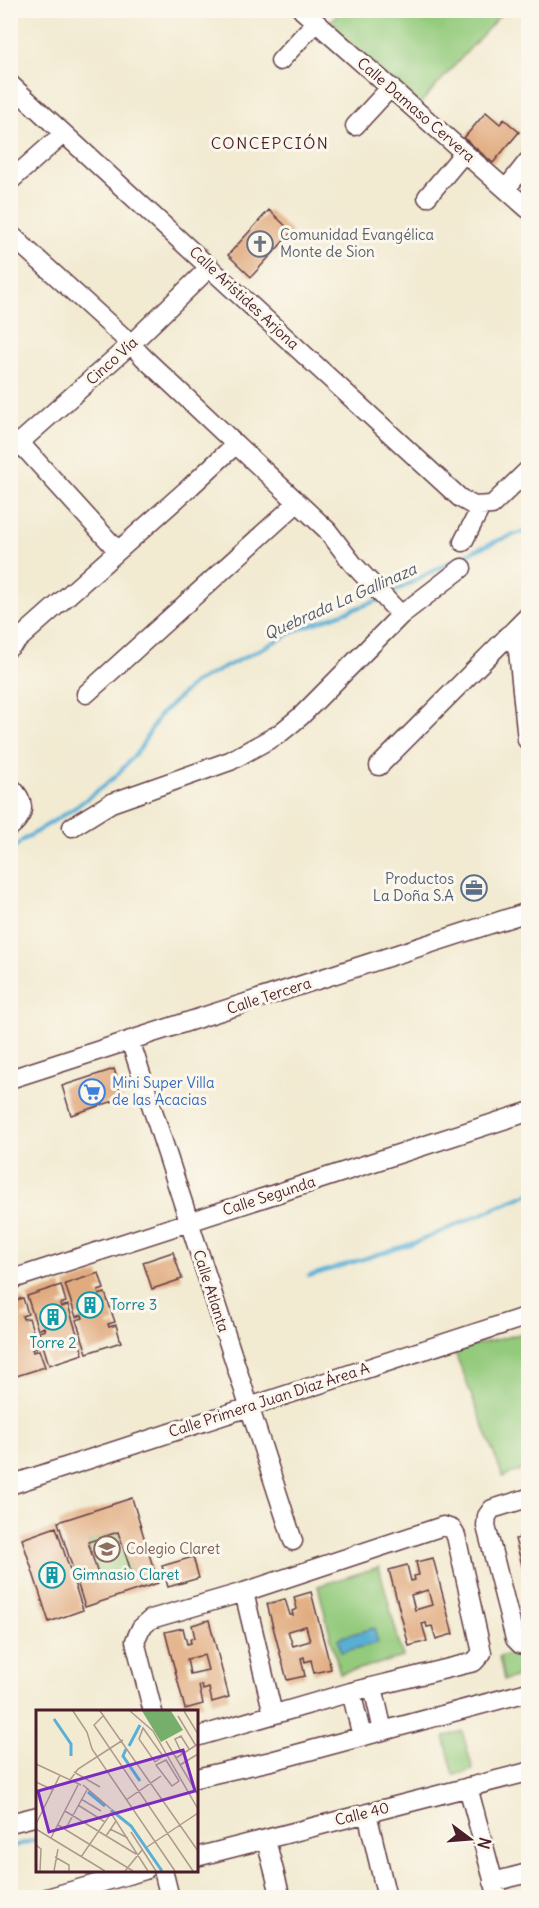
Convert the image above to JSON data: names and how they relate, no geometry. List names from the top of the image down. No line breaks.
{"streets":{"street":["Calle Damaso Cervera","Calle Arístides Arjona","Cinco Vía","Calle Tercera","Calle Segunda","Calle Atlanta","Calle Primera Juan Díaz Área A","Calle 40"]},"crossings":[["Calle Arístides Arjona","Cinco Vía"],["Calle Tercera","Calle Atlanta"],["Calle Segunda","Calle Atlanta"],["Calle Atlanta","Calle Primera Juan Díaz Área A"]],"districts":["CONCEPCIÓN"],"water":["Quebrada La Gallinaza"],"places":{"church":["Comunidad Evangélica Monte de Sion"],"office":["Productos La Doña S.A"],"supermarket":["Mini Super Villa de las Acacias"],"building":["Torre 3","Torre 2","Gimnasio Claret"],"school or university":["Colegio Claret"]},"north":"right"}
